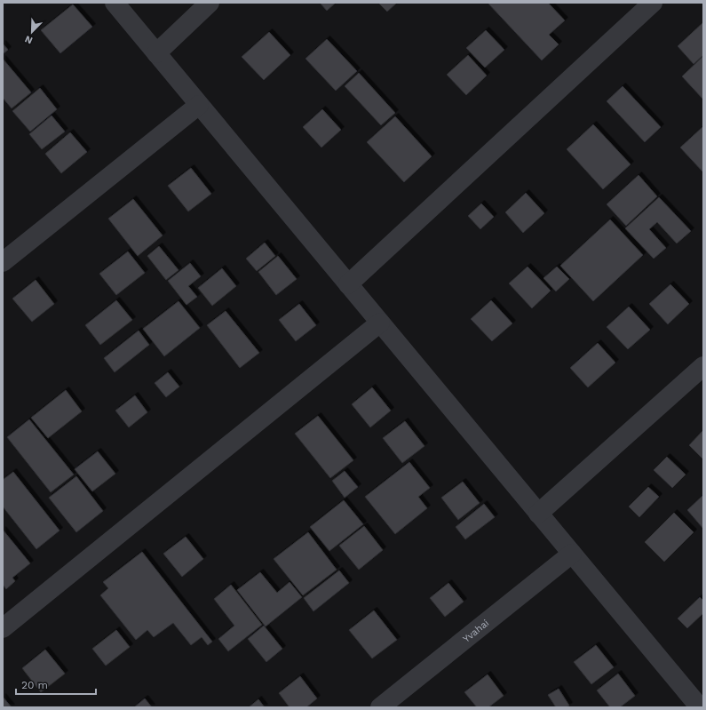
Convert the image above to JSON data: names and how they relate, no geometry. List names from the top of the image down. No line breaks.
{"streets":{"street":["Yvahai"]},"scale_bar":"20 m","north":"bottom left"}
